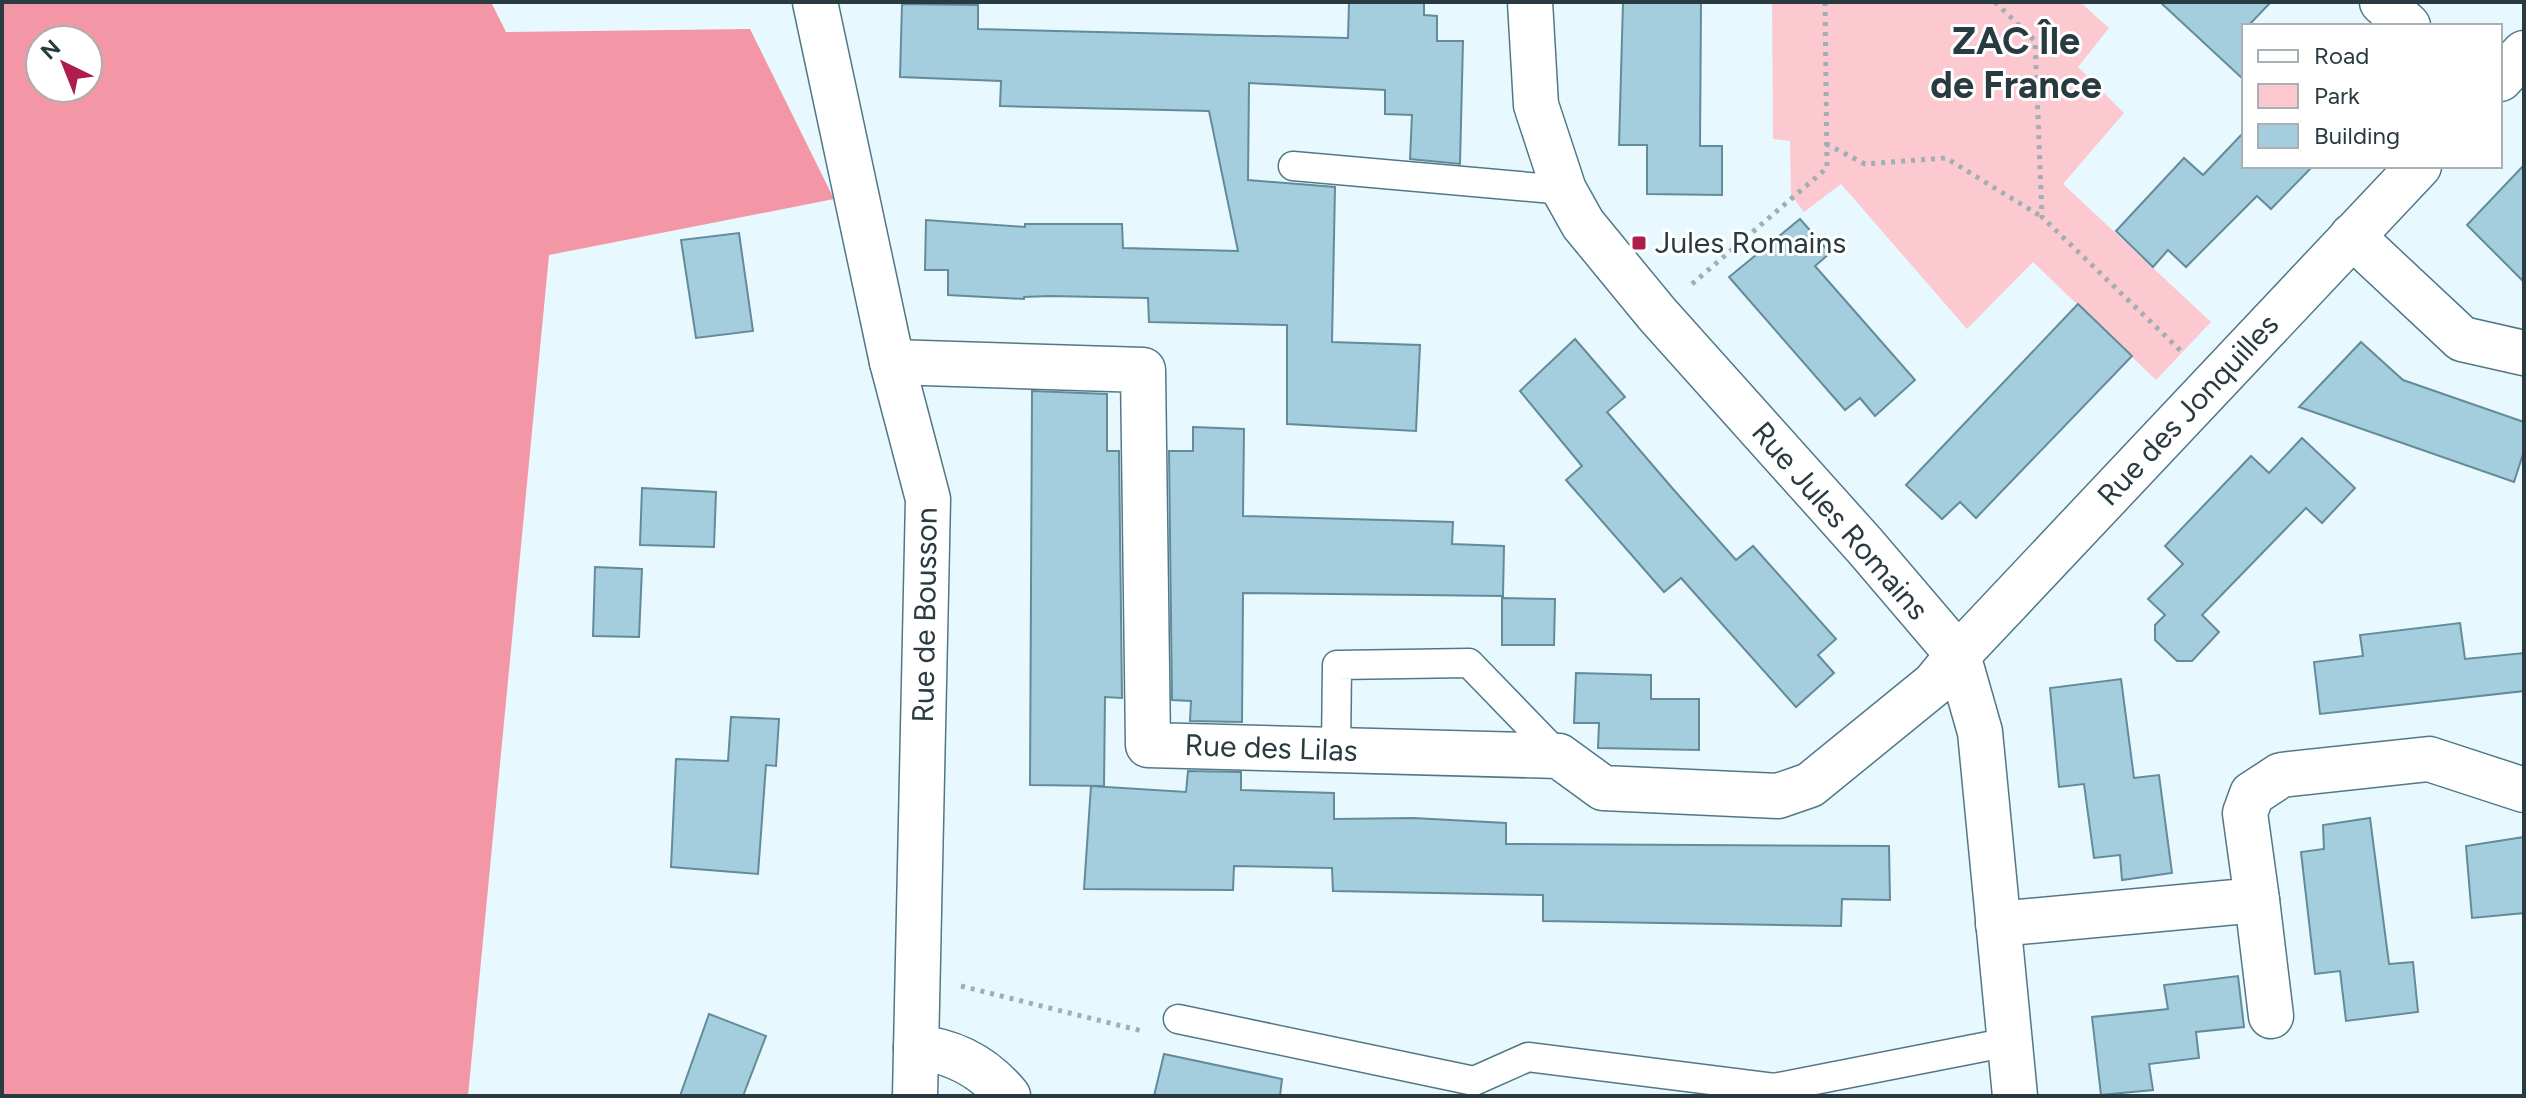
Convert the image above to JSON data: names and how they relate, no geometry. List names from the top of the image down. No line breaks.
{"streets":{"street":["Rue des Jonquilles","Rue Jules Romains","Rue de Bousson","Rue des Lilas"]},"crossings":[["Rue des Jonquilles","Rue Jules Romains"],["Rue de Bousson","Rue des Lilas"]],"districts":["ZAC Île de France"],"places":{"transit":["Jules Romains"]},"legend":["Road","Park","Building"],"north":"top left"}
